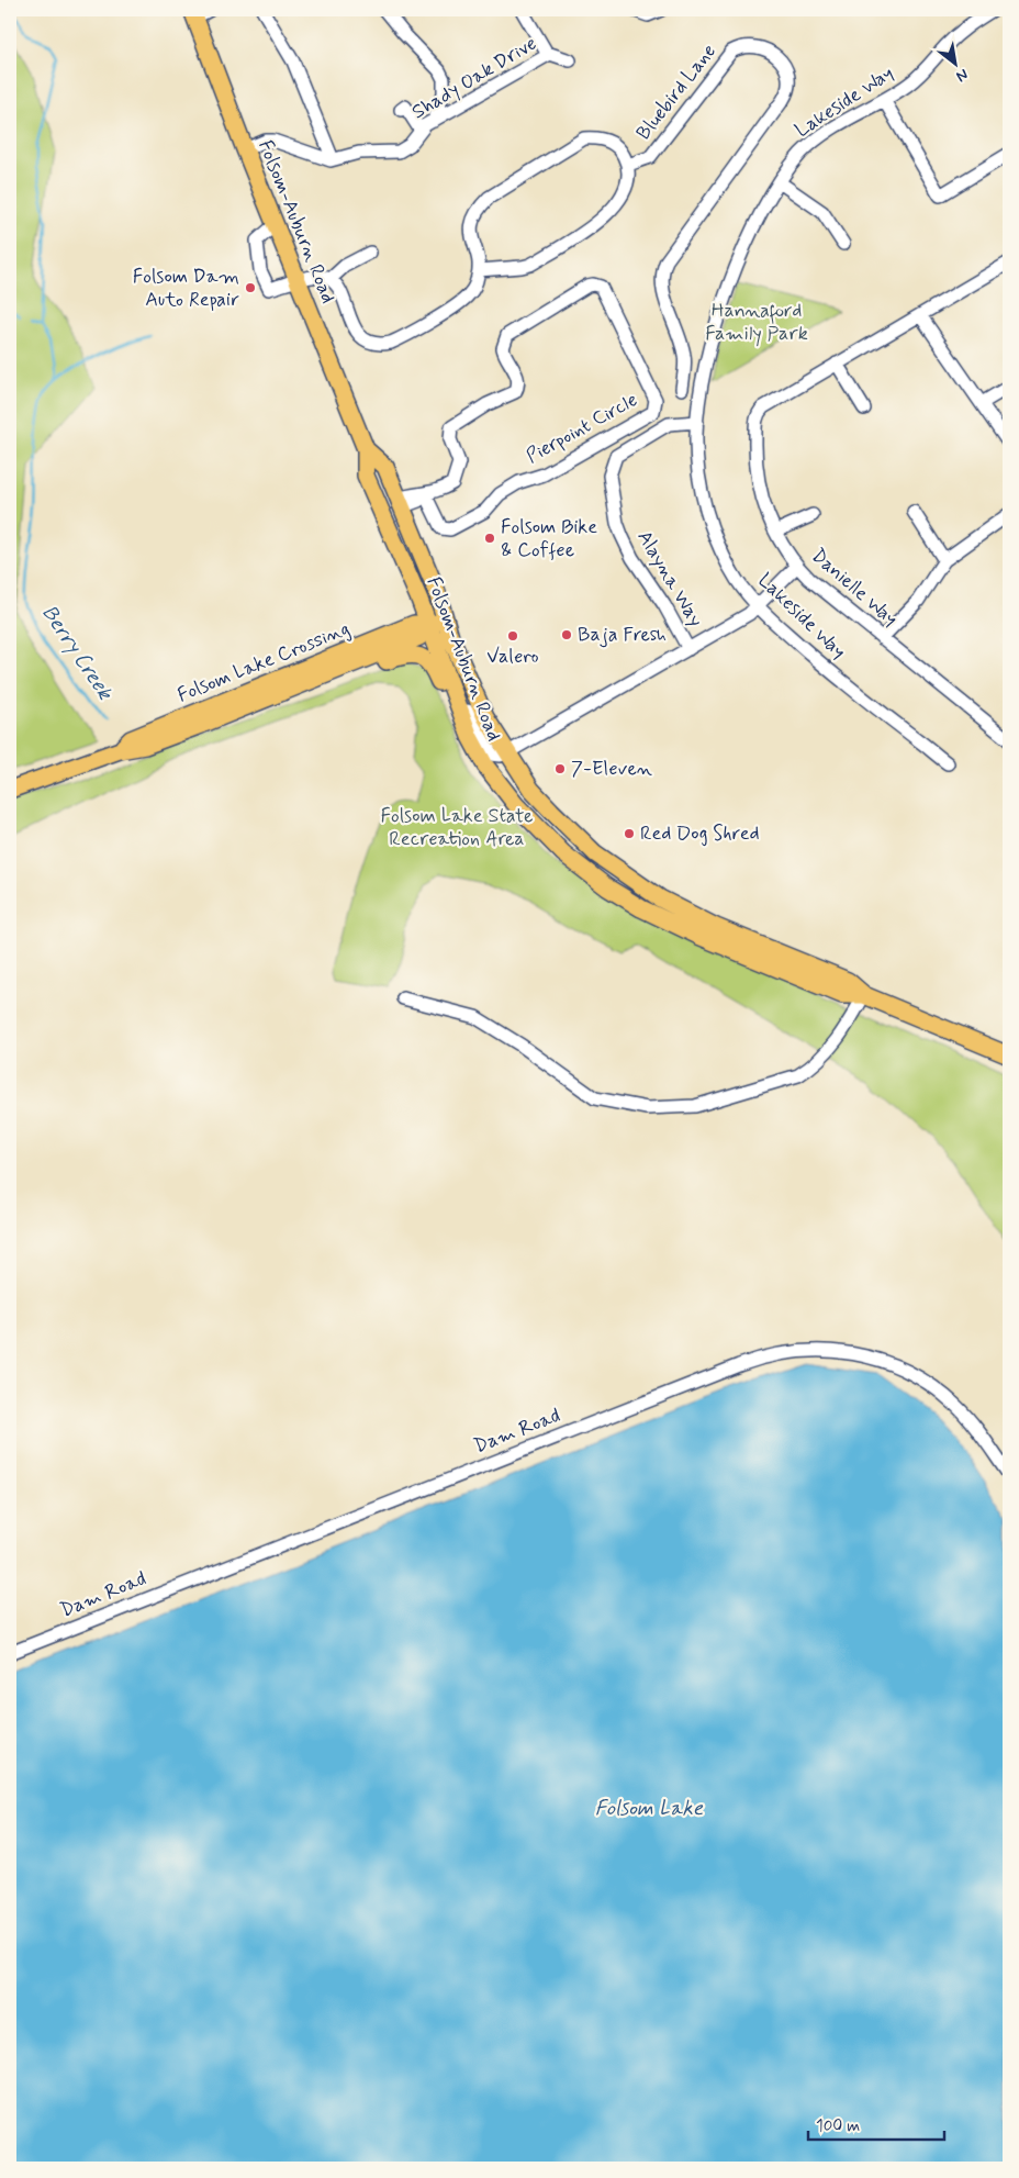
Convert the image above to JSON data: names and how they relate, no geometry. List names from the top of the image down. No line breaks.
{"streets":{"main road":["Folsom-Auburn Road","Folsom Lake Crossing"],"street":["Shady Oak Drive","Bluebird Lane","Lakeside Way","Pierpoint Circle","Alayna Way","Danielle Way","Dam Road"]},"crossings":[["Lakeside Way","Alayna Way"],["Folsom-Auburn Road","Pierpoint Circle"],["Folsom-Auburn Road","Folsom Lake Crossing"]],"water":["Berry Creek","Folsom Lake"],"parks":["Hannaford Family Park","Folsom Lake State Recreation Area"],"places":["Folsom Dam Auto Repair","Folsom Bike & Coffee","Baja Fresh","Valero","7-Eleven","Red Dog Shred"],"scale_bar":"100 m","north":"bottom right"}
